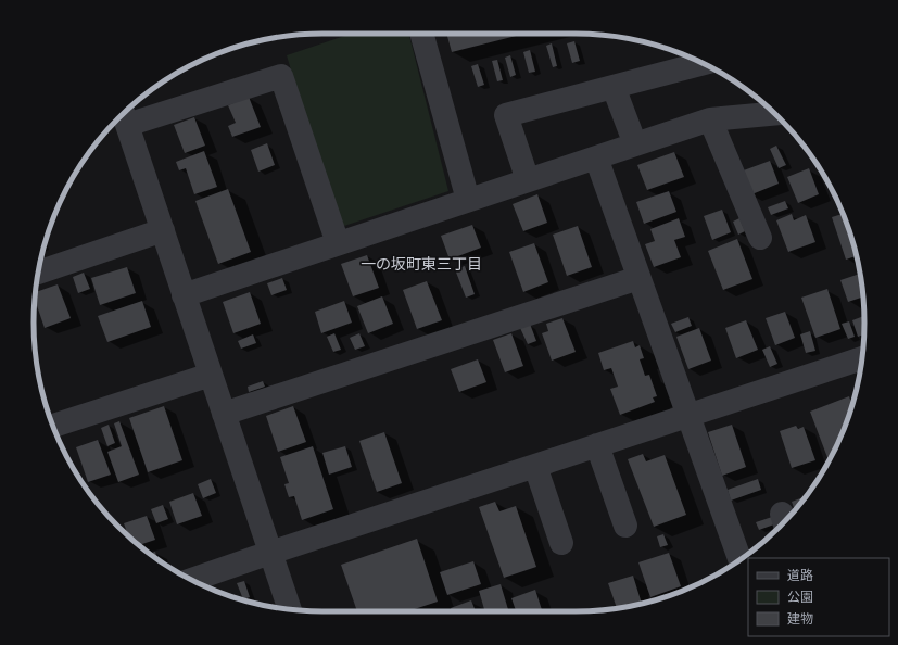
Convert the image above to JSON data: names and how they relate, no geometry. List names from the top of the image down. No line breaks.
{"districts":["一の坂町東三丁目"],"legend":["道路","公園","建物"]}
